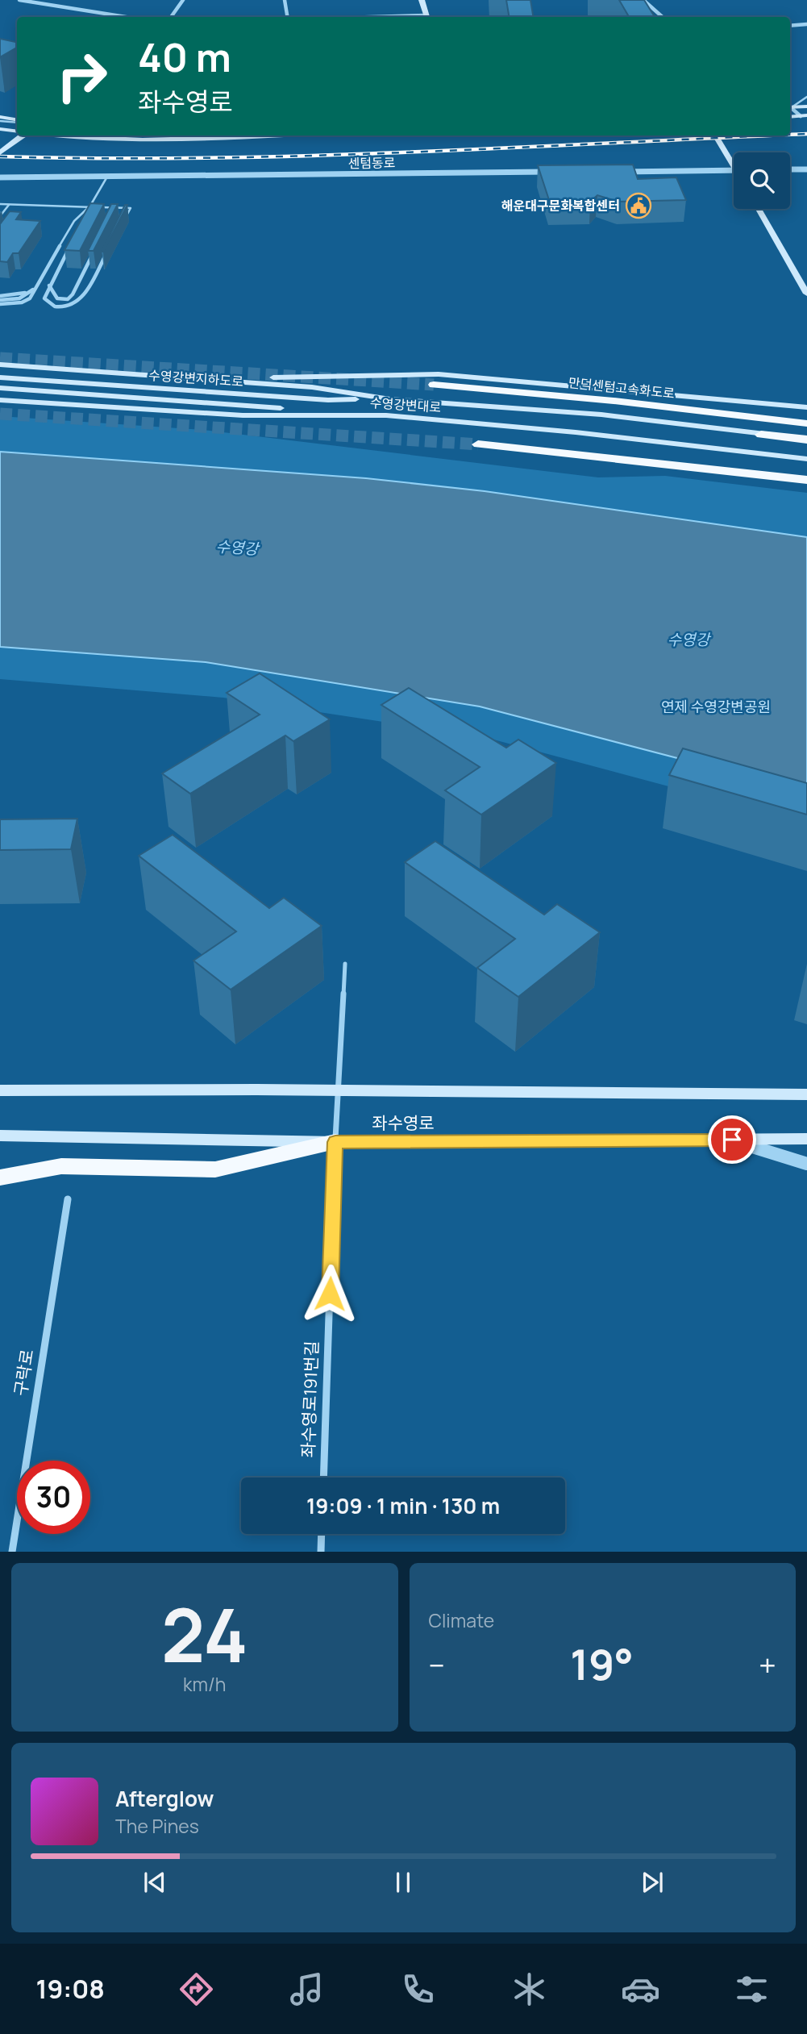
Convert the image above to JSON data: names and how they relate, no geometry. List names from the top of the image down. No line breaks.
{"streets":{"highway":["만덕센텀고속화도로"],"main road":["수영강변지하도로","수영강변대로","좌수영로"],"street":["센텀동로","구락로","좌수영로191번길"]},"crossings":[["수영강변지하도로","수영강변대로"],["좌수영로","좌수영로191번길"]],"water":["수영강"],"parks":["연제 수영강변공원"],"places":{"public building":["해운대구문화복합센터"]},"page":{"turn":["40 m","좌수영로"],"limit":"30","trip":"19:09 · 1 min · 130 m","tile":[["24","km/h"],"Climate"],"heat":["−","19°","+"],"song":["Afterglow","The Pines"],"tabs":"19:08"}}
